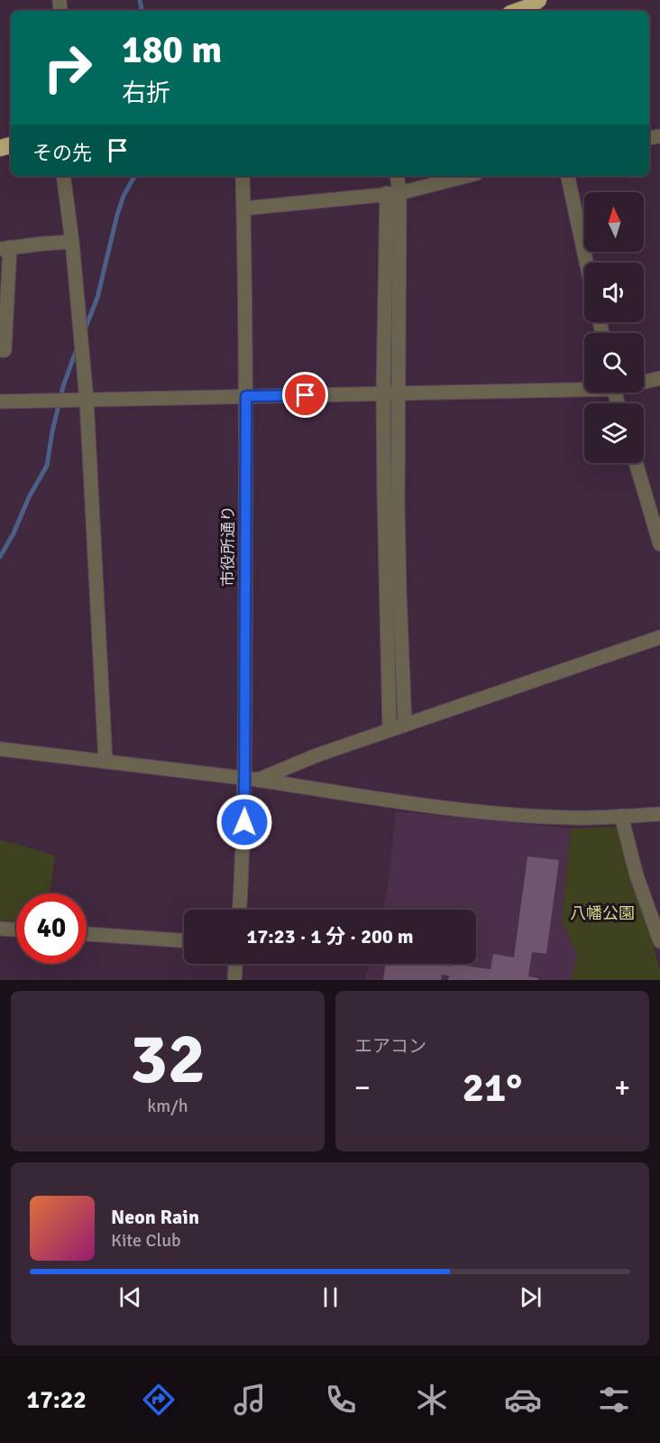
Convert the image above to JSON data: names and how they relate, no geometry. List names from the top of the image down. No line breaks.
{"streets":{"street":["市役所通り"]},"parks":["八幡公園"],"north":"top","page":{"turn":["180 m","右折"],"then":"その先","limit":"40","trip":"17:23 · 1 分 · 200 m","tile":[["32","km/h"],"エアコン"],"heat":["−","21°","+"],"song":["Neon Rain","Kite Club"],"tabs":"17:22"}}
